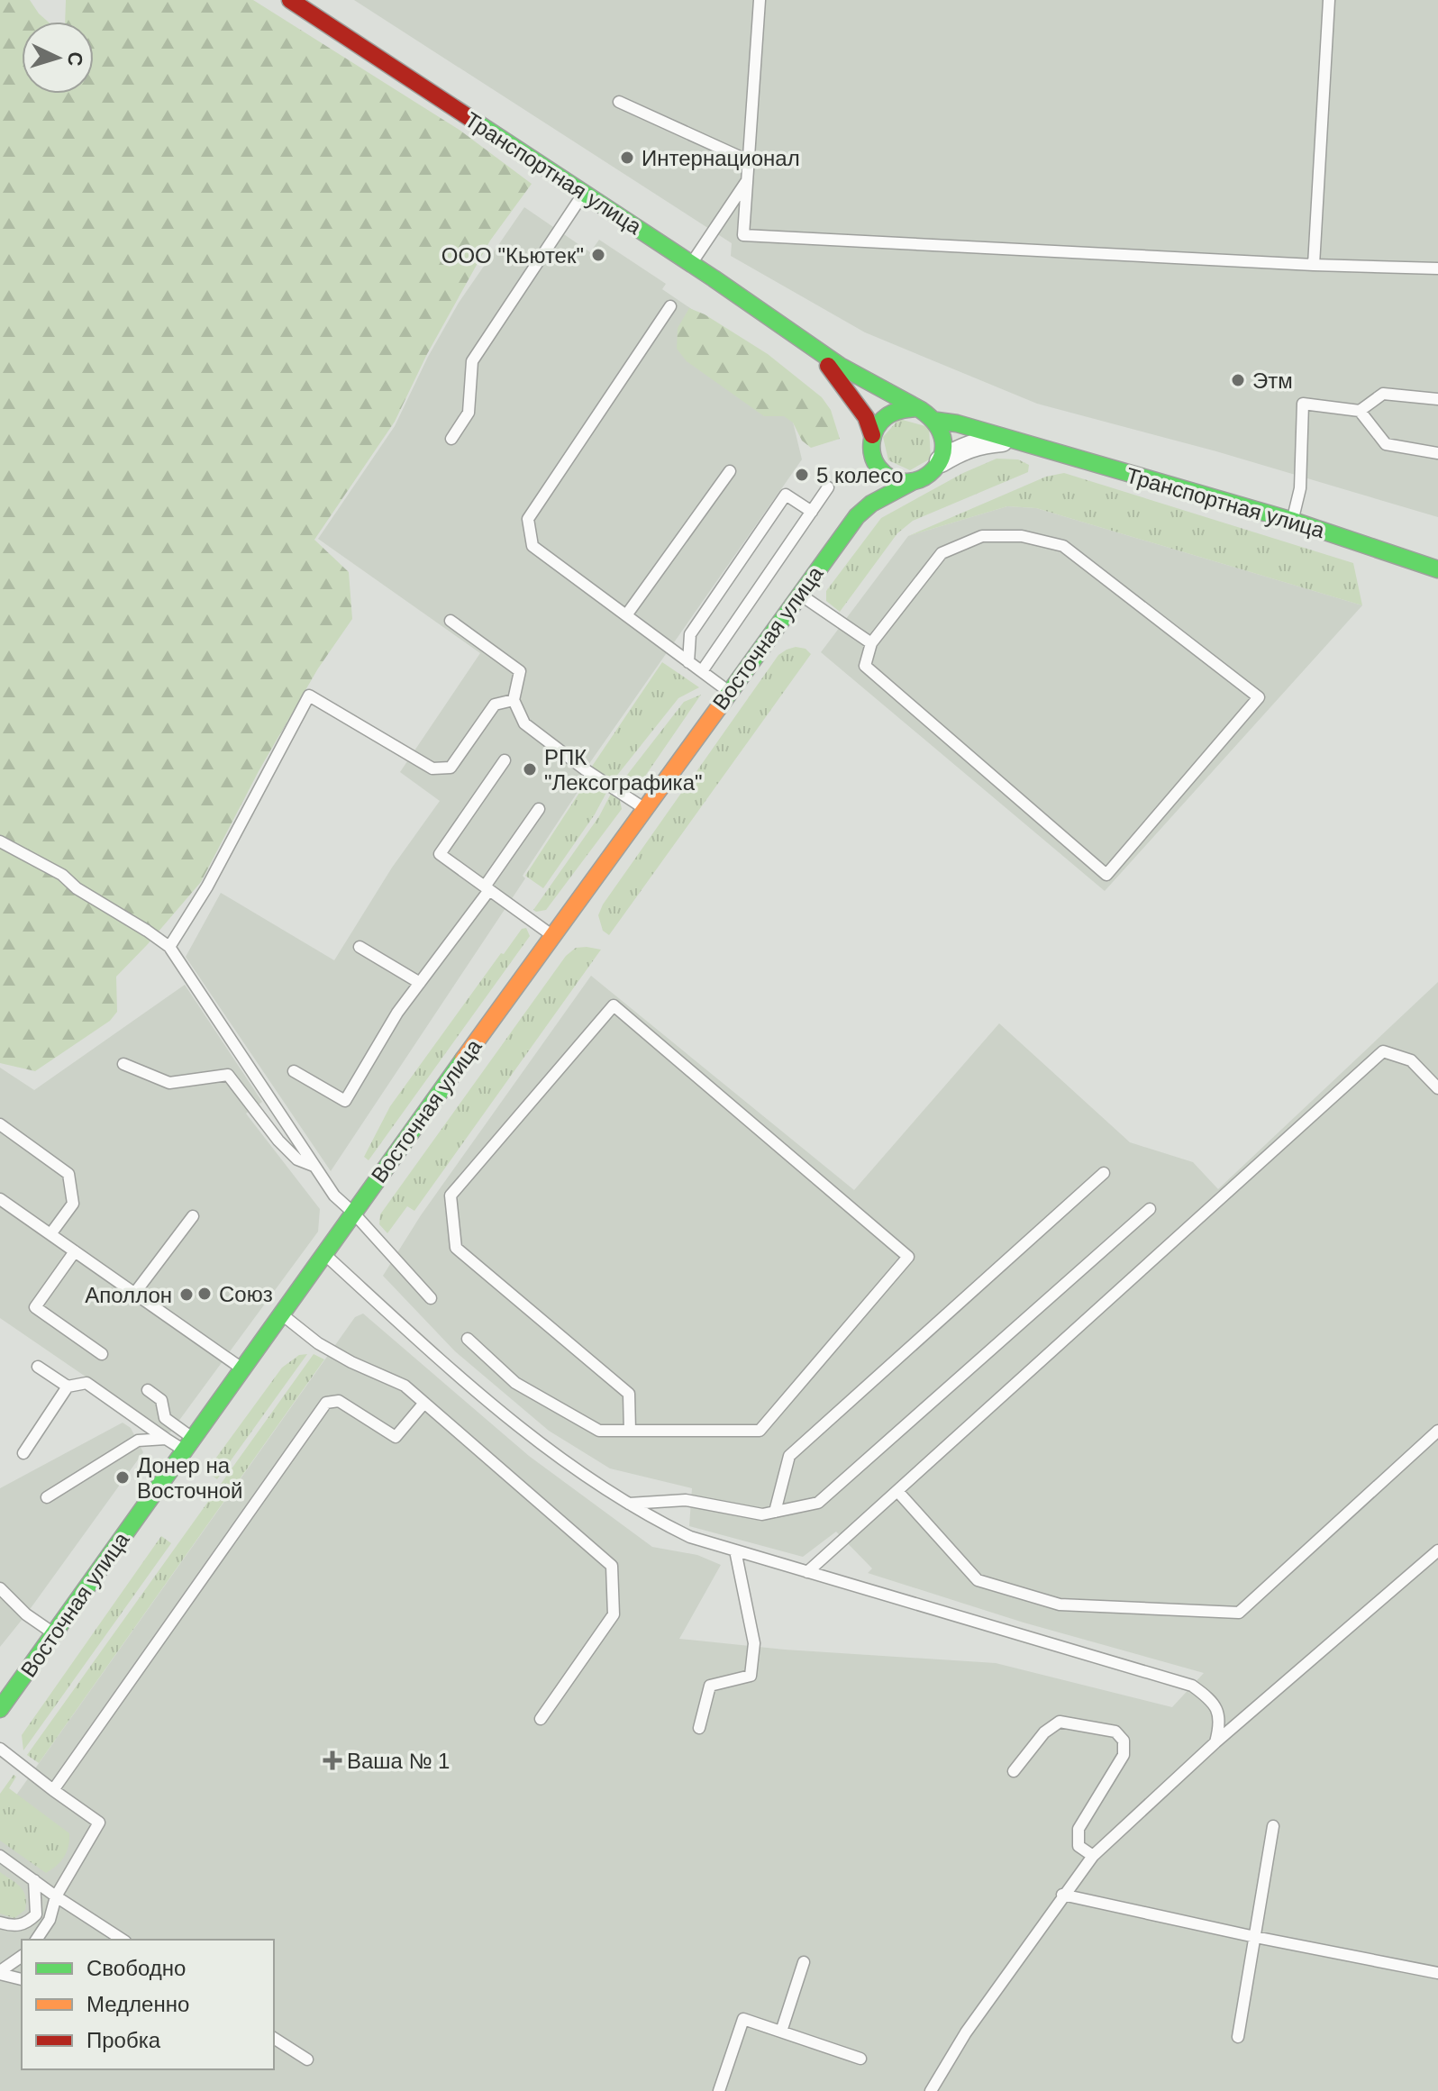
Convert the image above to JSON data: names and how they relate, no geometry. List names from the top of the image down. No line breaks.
{"streets":{"street":["Транспортная улица","Восточная улица"]},"crossings":[["Транспортная улица","Восточная улица"]],"places":{"other":["Интернационал","ООО \"Кьютек\"","Этм","5 колесо","РПК \"Лексографика\"","Союз","Аполлон","Донер на Восточной"],"health":["Ваша № 1"]},"legend":["Свободно","Медленно","Пробка"],"north":"right"}
